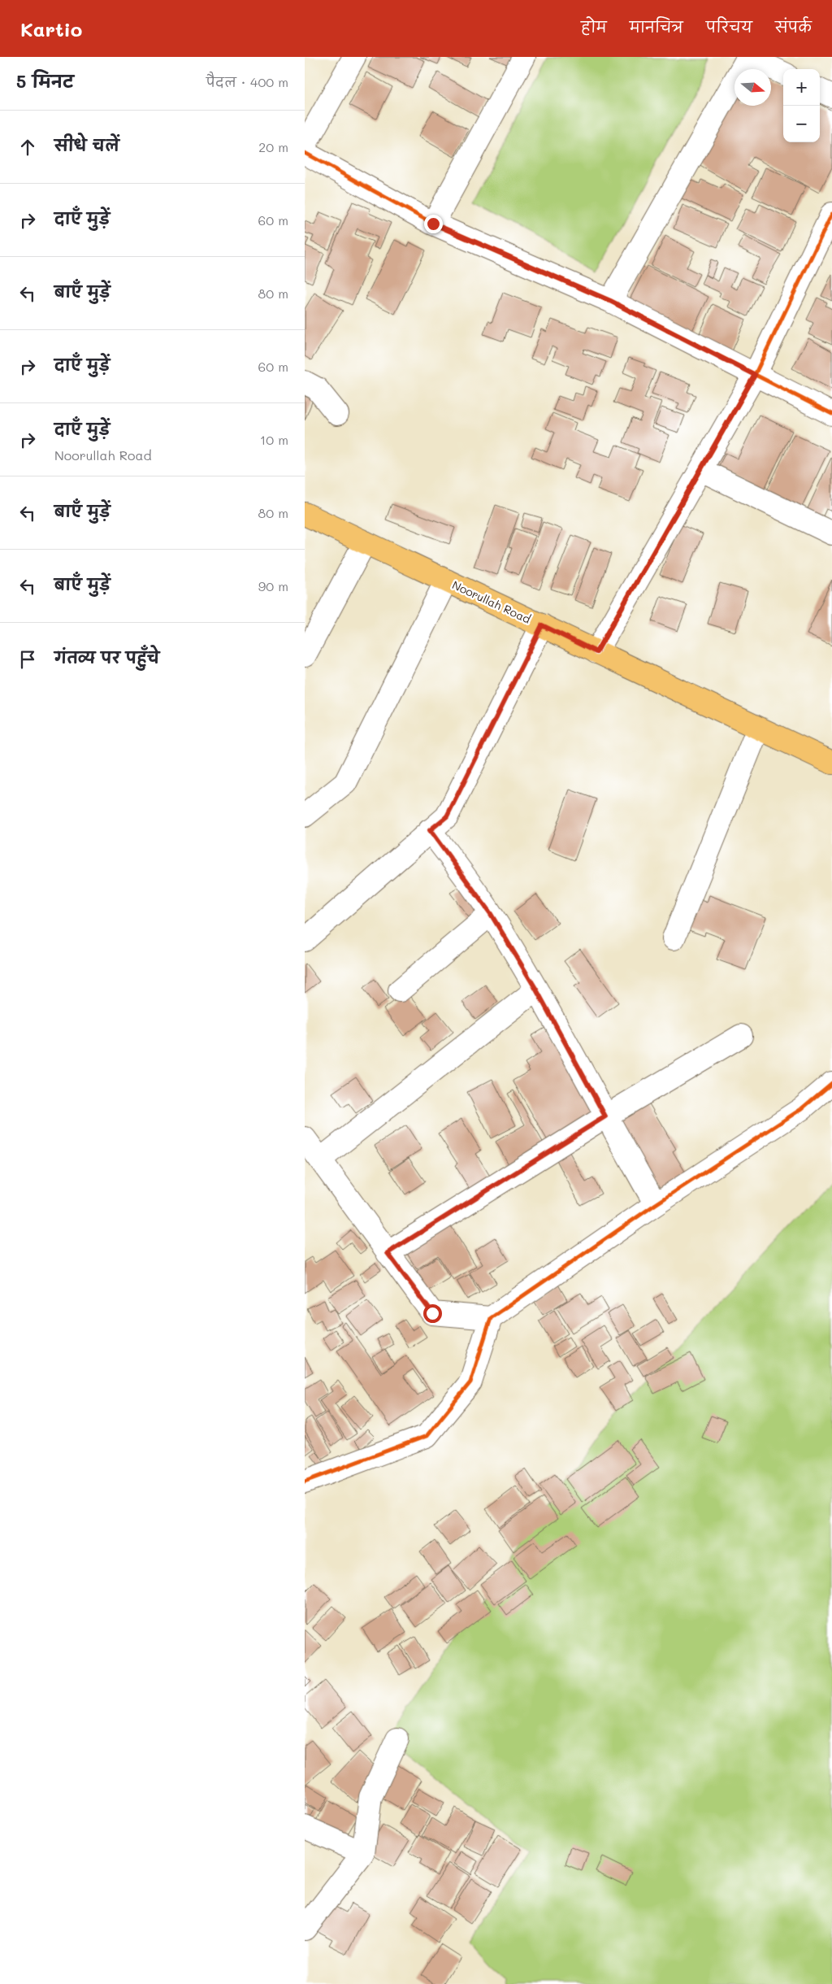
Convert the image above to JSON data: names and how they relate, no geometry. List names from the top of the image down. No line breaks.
{"streets":{"main road":["Noorullah Road"]},"north":"right","page":{"header":"Kartio","nav":["होम","मानचित्र","परिचय","संपर्क"],"heading":["5 मिनट","पैदल · 400 m"],"map_buttons":["+","−"],"list":[["सीधे चलें","20 m"],["दाएँ मुड़ें","60 m"],["बाएँ मुड़ें","80 m"],["दाएँ मुड़ें","60 m"],["दाएँ मुड़ें","Noorullah Road","10 m"],["बाएँ मुड़ें","80 m"],["बाएँ मुड़ें","90 m"],"गंतव्य पर पहुँचे"]}}
